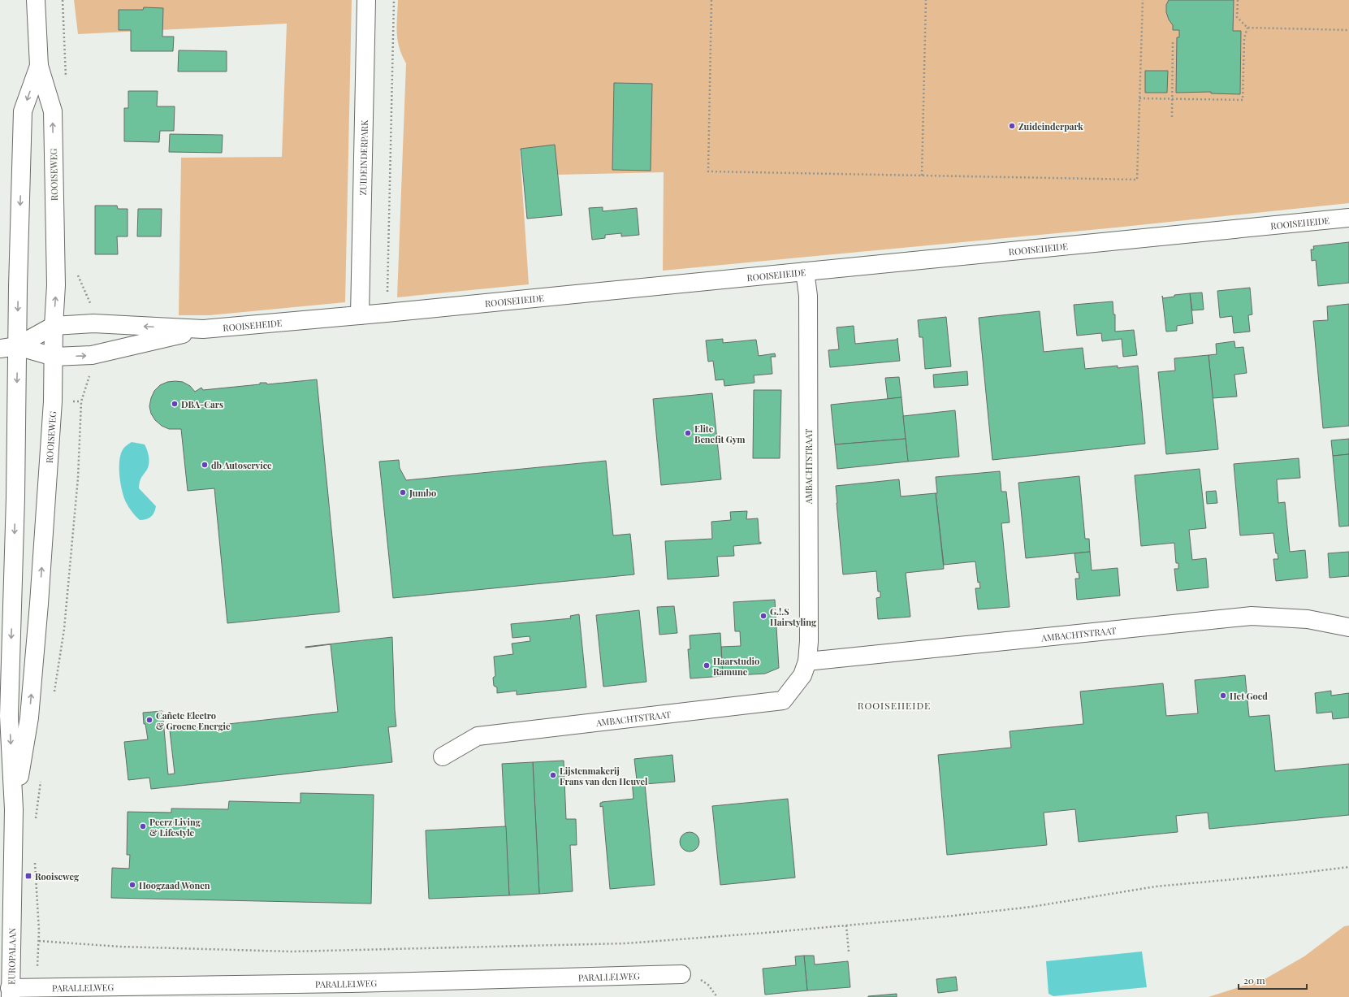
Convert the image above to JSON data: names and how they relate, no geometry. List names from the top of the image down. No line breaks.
{"streets":{"street":["ZUIDEINDERPARK","ROOISEWEG","ROOISEHEIDE","AMBACHTSTRAAT","EUROPALAAN","PARALLELWEG"]},"crossings":[["ZUIDEINDERPARK","ROOISEHEIDE"],["ROOISEWEG","ROOISEHEIDE"],["ROOISEWEG","EUROPALAAN"],["ROOISEHEIDE","AMBACHTSTRAAT"],["EUROPALAAN","PARALLELWEG"]],"districts":["ROOISEHEIDE"],"places":{"other":["Zuideinderpark","DBA-Cars","Elite Benefit Gym","db Autoservice","Jumbo","G.!.S Hairstyling","Haarstudio Ramune","Het Goed","Cañete Electro & Groene Energie","Lijstenmakerij Frans van den Heuvel","Peerz Living & Lifestyle","Hoogzaad Wonen"],"transit":["Rooiseweg"]},"scale_bar":"20 m"}
